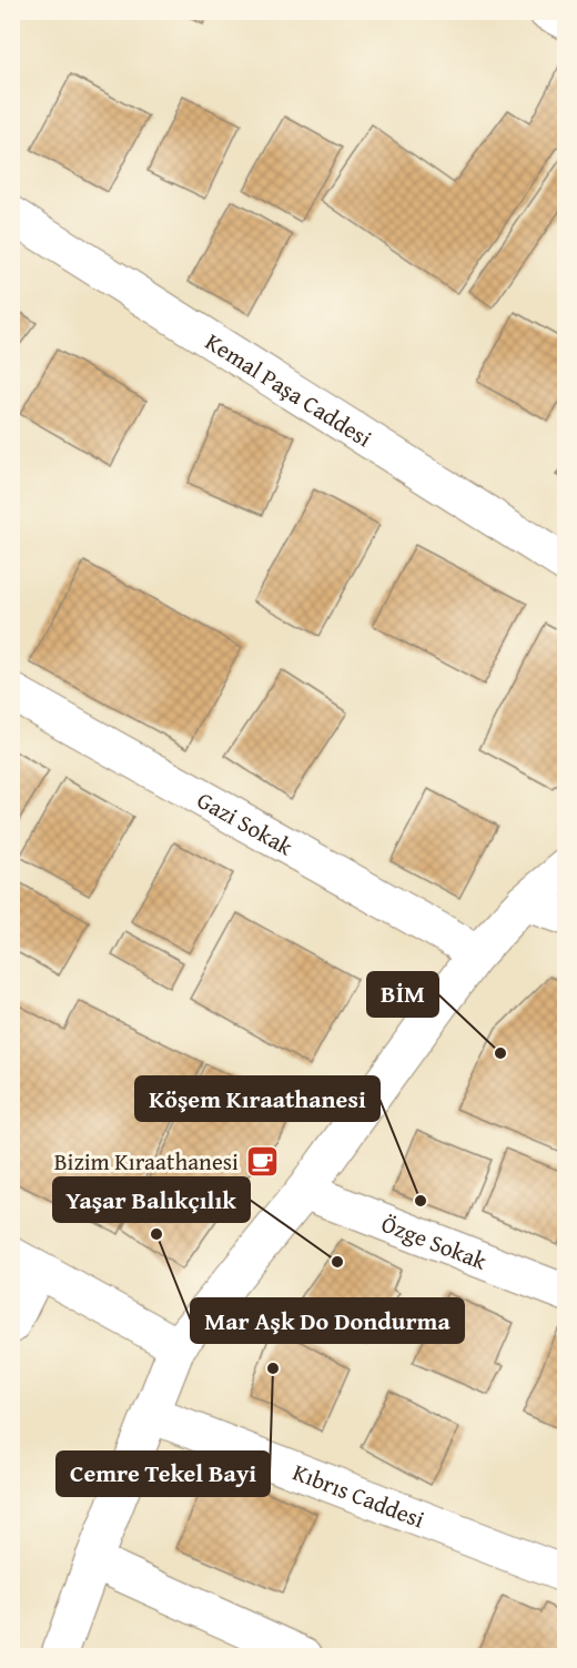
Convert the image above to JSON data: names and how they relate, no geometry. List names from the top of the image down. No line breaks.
{"streets":{"street":["Kemal Paşa Caddesi","Gazi Sokak","Özge Sokak","Kıbrıs Caddesi"]},"places":{"other":["BİM","Köşem Kıraathanesi","Mar Aşk Do Dondurma","Yaşar Balıkçılık","Cemre Tekel Bayi"],"cafe":["Bizim Kıraathanesi"]}}
